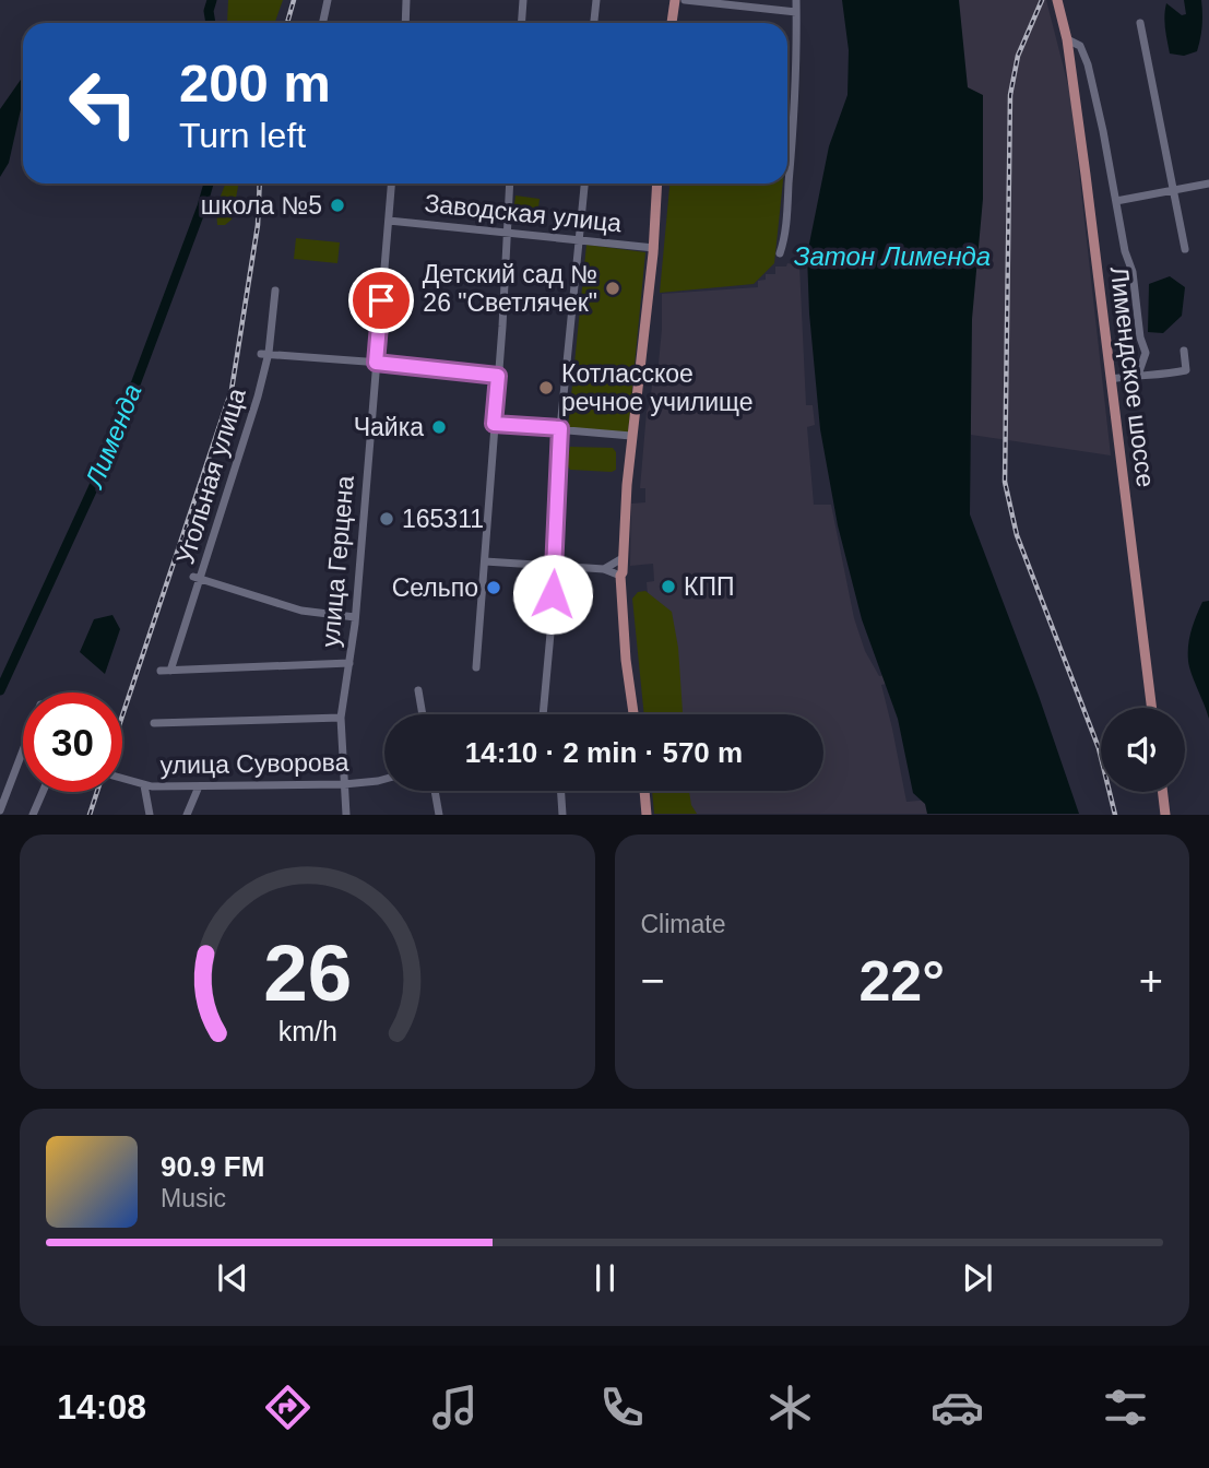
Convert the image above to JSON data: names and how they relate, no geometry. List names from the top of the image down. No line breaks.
{"streets":{"main road":["Лимендское шоссе"],"street":["Заводская улица","Угольная улица","улица Герцена","улица Суворова"]},"crossings":[["Заводская улица","улица Герцена"],["Угольная улица","улица Герцена"],["улица Герцена","улица Суворова"]],"water":["Затон Лименда","Лименда"],"places":["школа №5","Детский сад № 26 \"Светлячек\"","Котласское речное училище","Чайка","165311","КПП","Сельпо"],"page":{"turn":["200 m","Turn left"],"limit":"30","trip":"14:10 · 2 min · 570 m","tile":"Climate","heat":["−","22°","+"],"song":["90.9 FM","Music"],"tabs":"14:08","gauge":["26","km/h"]}}
